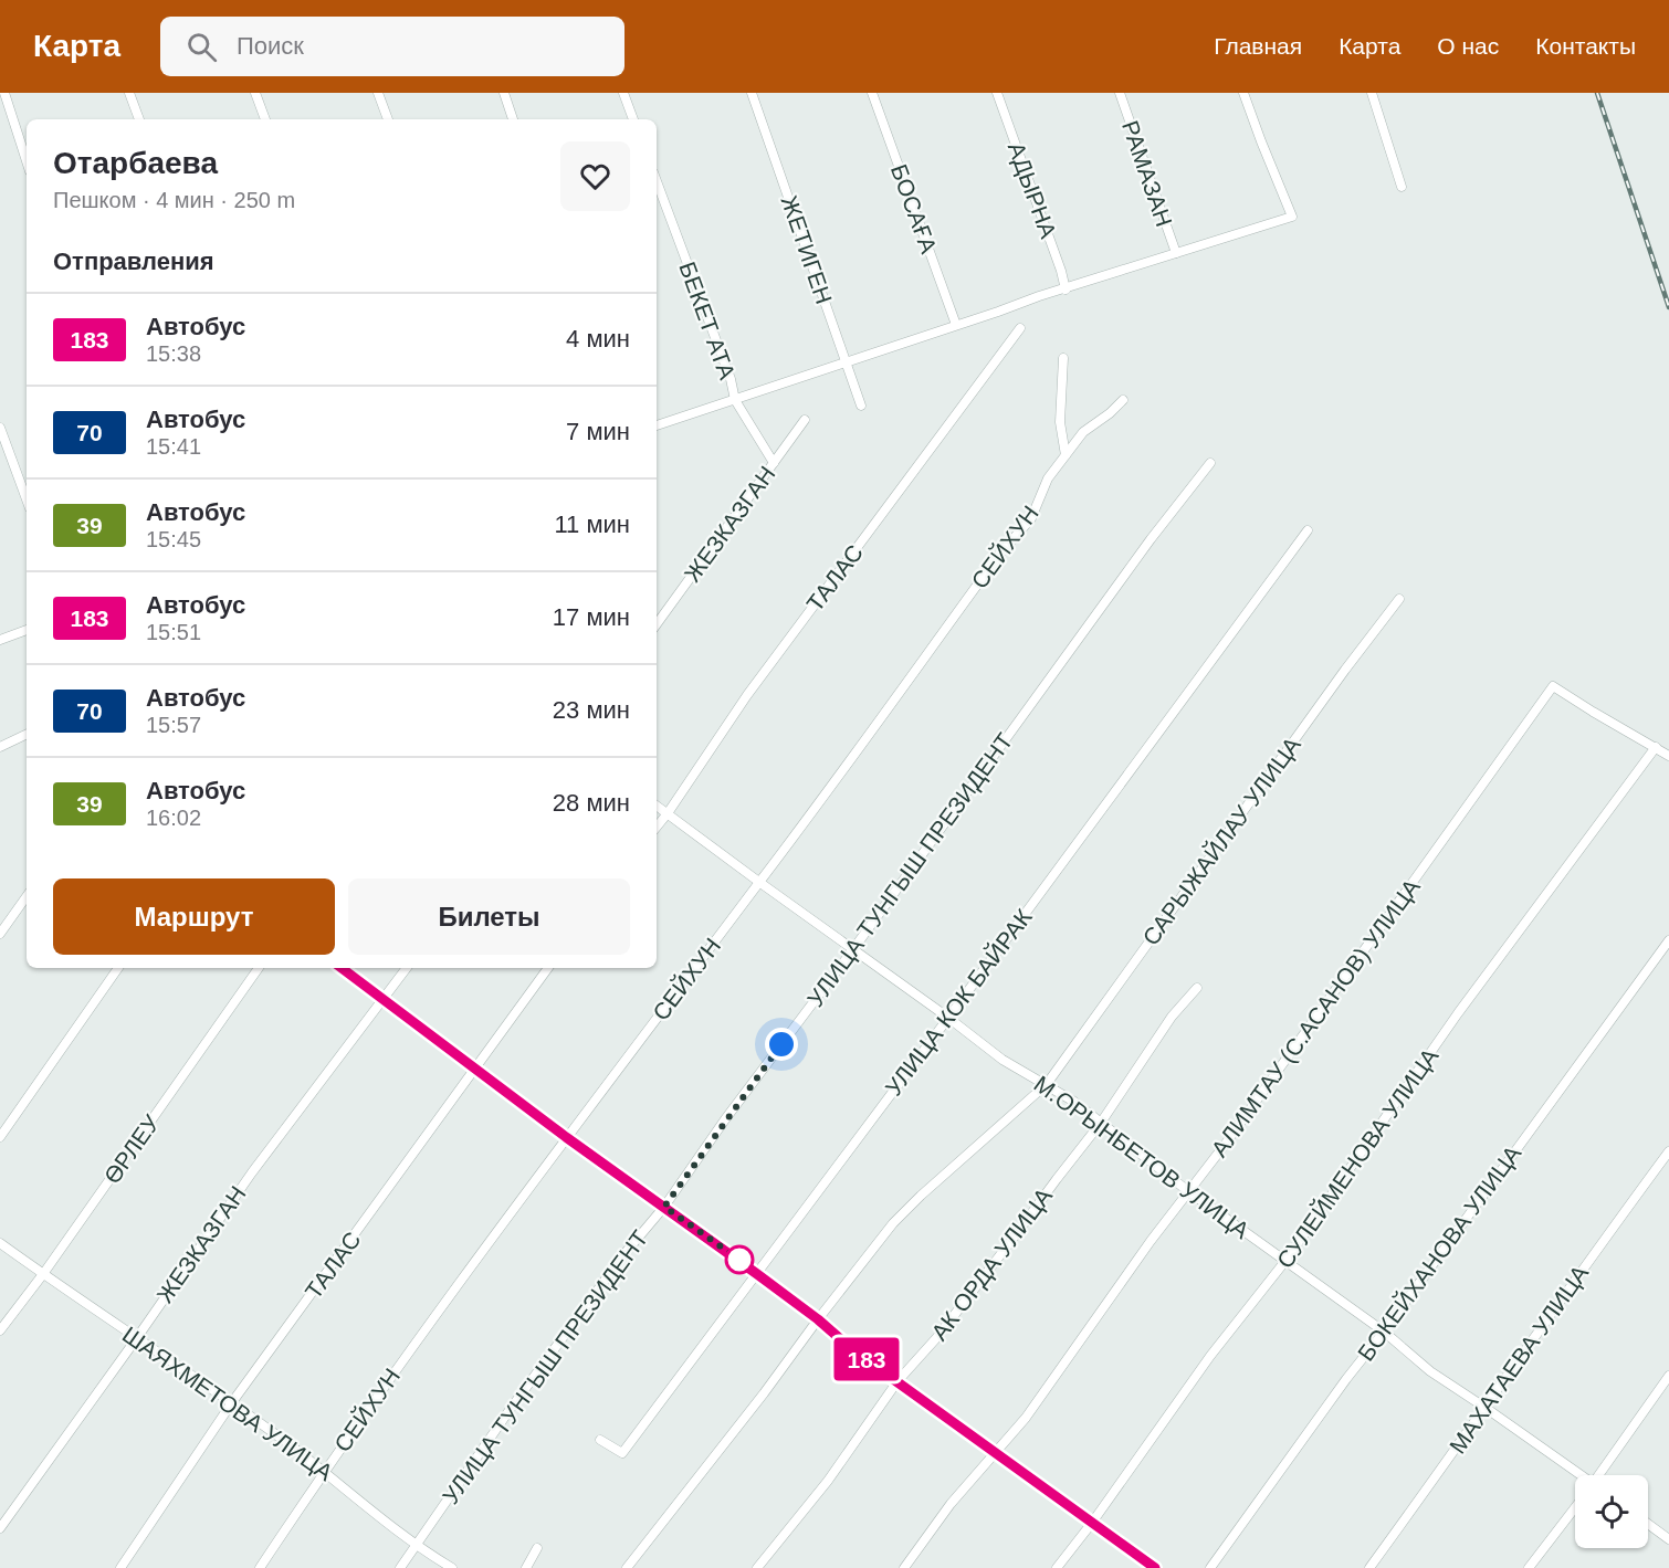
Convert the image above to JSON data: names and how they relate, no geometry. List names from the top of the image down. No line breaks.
{"streets":{"street":["РАМАЗАН","АДЫРНА","БОСАҒА","ЖЕТИГЕН","БЕКЕТ АТА","ЖЕЗКАЗГАН","СЕЙХУН","ТАЛАС","САРЫЖАЙЛАУ УЛИЦА","УЛИЦА ТУНГЫШ ПРЕЗИДЕНТ","УЛИЦА КОК БАЙРАК","АЛИМТАУ (С.АСАНОВ) УЛИЦА","ӨРЛЕУ","М.ОРЫНБЕТОВ УЛИЦА","СУЛЕЙМЕНОВА УЛИЦА","БОКЕЙХАНОВА УЛИЦА","АК ОРДА УЛИЦА","МАХАТАЕВА УЛИЦА","ШАЯХМЕТОВА УЛИЦА"]},"crossings":[["БЕКЕТ АТА","ЖЕЗКАЗГАН"],["ЖЕЗКАЗГАН","ШАЯХМЕТОВА УЛИЦА"],["СЕЙХУН","М.ОРЫНБЕТОВ УЛИЦА"],["СЕЙХУН","ШАЯХМЕТОВА УЛИЦА"],["ТАЛАС","М.ОРЫНБЕТОВ УЛИЦА"],["ТАЛАС","ШАЯХМЕТОВА УЛИЦА"],["САРЫЖАЙЛАУ УЛИЦА","М.ОРЫНБЕТОВ УЛИЦА"],["УЛИЦА ТУНГЫШ ПРЕЗИДЕНТ","М.ОРЫНБЕТОВ УЛИЦА"],["УЛИЦА ТУНГЫШ ПРЕЗИДЕНТ","ШАЯХМЕТОВА УЛИЦА"],["УЛИЦА КОК БАЙРАК","М.ОРЫНБЕТОВ УЛИЦА"],["АЛИМТАУ (С.АСАНОВ) УЛИЦА","М.ОРЫНБЕТОВ УЛИЦА"],["АЛИМТАУ (С.АСАНОВ) УЛИЦА","СУЛЕЙМЕНОВА УЛИЦА"],["ӨРЛЕУ","ШАЯХМЕТОВА УЛИЦА"],["М.ОРЫНБЕТОВ УЛИЦА","СУЛЕЙМЕНОВА УЛИЦА"],["М.ОРЫНБЕТОВ УЛИЦА","БОКЕЙХАНОВА УЛИЦА"],["М.ОРЫНБЕТОВ УЛИЦА","АК ОРДА УЛИЦА"],["М.ОРЫНБЕТОВ УЛИЦА","МАХАТАЕВА УЛИЦА"]],"lines":["bus line 183"],"page":{"header":"Карта","search":"Поиск","nav":["Главная","Карта","О нас","Контакты"],"on_map":"183","heading":[["Отарбаева","Пешком · 4 мин · 250 m"],"Отправления"],"list":[{"mark":"183","name":"Автобус","note":"15:38","value":"4 мин"},{"mark":"70","name":"Автобус","note":"15:41","value":"7 мин"},{"mark":"39","name":"Автобус","note":"15:45","value":"11 мин"},{"mark":"183","name":"Автобус","note":"15:51","value":"17 мин"},{"mark":"70","name":"Автобус","note":"15:57","value":"23 мин"},{"mark":"39","name":"Автобус","note":"16:02","value":"28 мин"}],"buttons":["Маршрут","Билеты"]}}
